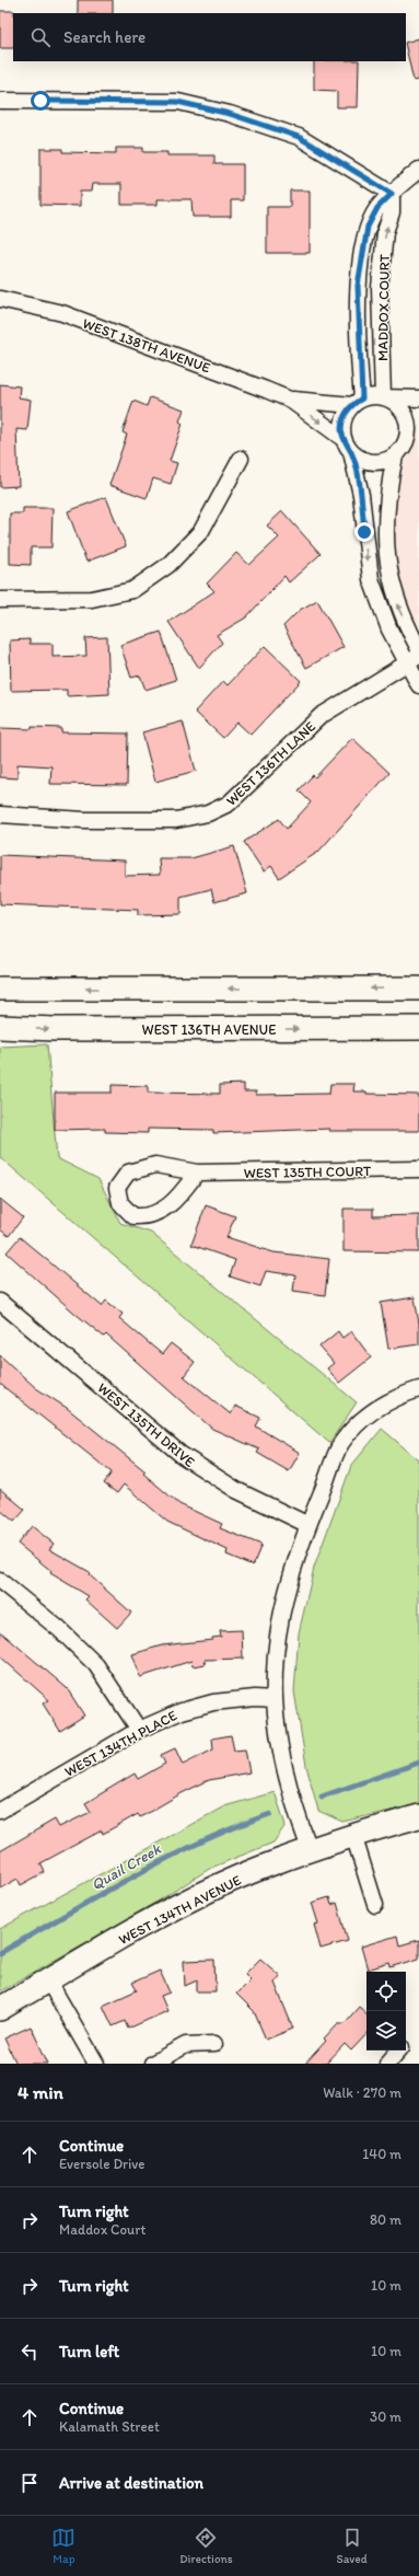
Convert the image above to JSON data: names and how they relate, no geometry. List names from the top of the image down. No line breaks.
{"streets":{"main road":["WEST 136TH AVENUE","WEST 134TH AVENUE"],"street":["MADDOX COURT","WEST 138TH AVENUE","WEST 136TH LANE","WEST 135TH COURT","WEST 135TH DRIVE","WEST 134TH PLACE"]},"crossings":[["MADDOX COURT","WEST 138TH AVENUE"]],"water":["Quail Creek"],"page":{"search":"Search here","heading":["4 min","Walk · 270 m"],"list":[["Continue","Eversole Drive","140 m"],["Turn right","Maddox Court","80 m"],["Turn right","10 m"],["Turn left","10 m"],["Continue","Kalamath Street","30 m"],"Arrive at destination"],"nav":["Map","Directions","Saved"]}}
